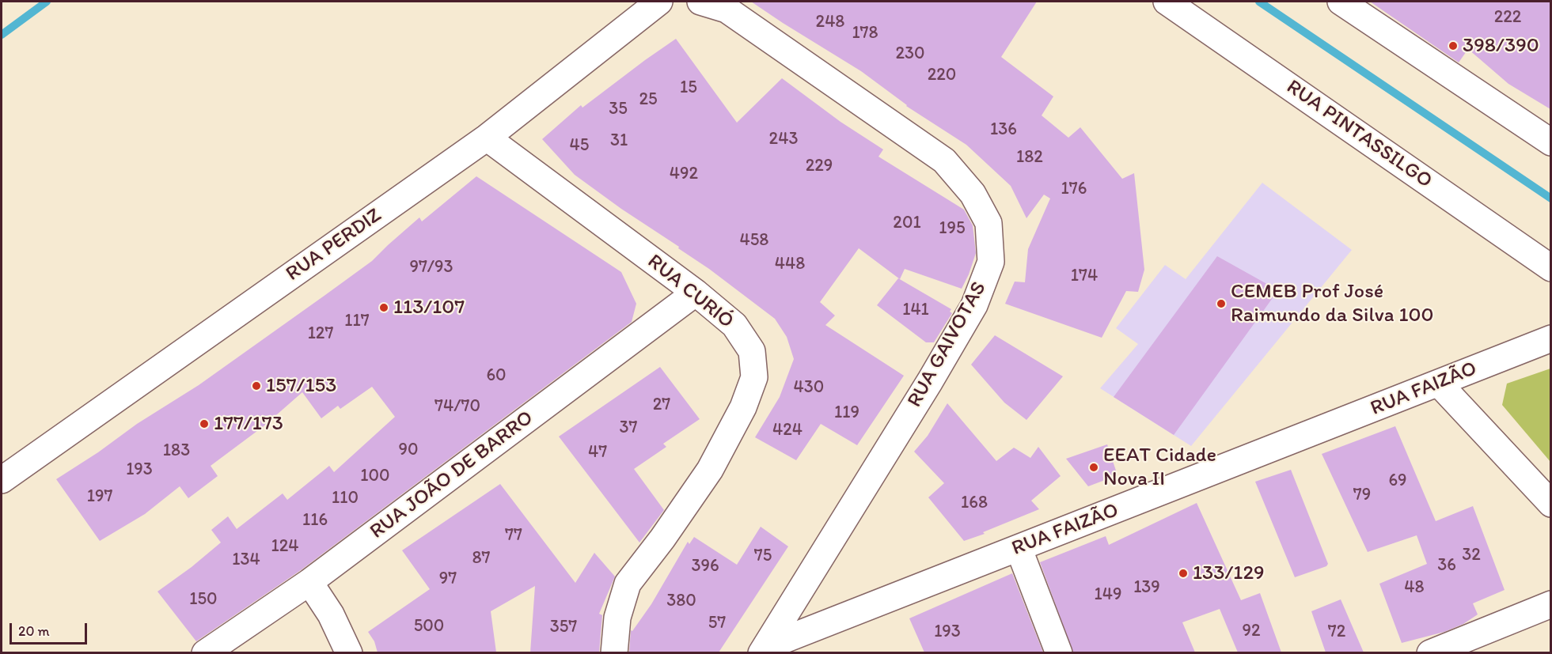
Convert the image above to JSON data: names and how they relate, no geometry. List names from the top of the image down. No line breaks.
{"streets":{"street":["RUA PINTASSILGO","RUA PERDIZ","RUA CURIÓ","RUA GAIVOTAS","RUA FAIZÃO","RUA JOÃO DE BARRO"]},"crossings":[["RUA PERDIZ","RUA CURIÓ"],["RUA CURIÓ","RUA JOÃO DE BARRO"],["RUA GAIVOTAS","RUA FAIZÃO"]],"places":["398/390","CEMEB Prof José Raimundo da Silva 100","113/107","157/153","177/173","EEAT Cidade Nova II","133/129"],"house_numbers":["222","248","178","230","220","15","25","35","136","243","31","45","182","229","492","176","201","195","458","448","97/93","174","141","117","127","60","430","27","74/70","119","37","424","90","183","47","193","100","69","79","197","110","168","116","77","124","32","75","87","134","36","396","97","139","48","149","150","380","57","500","357","92","193","72"],"scale_bar":"20 m"}
